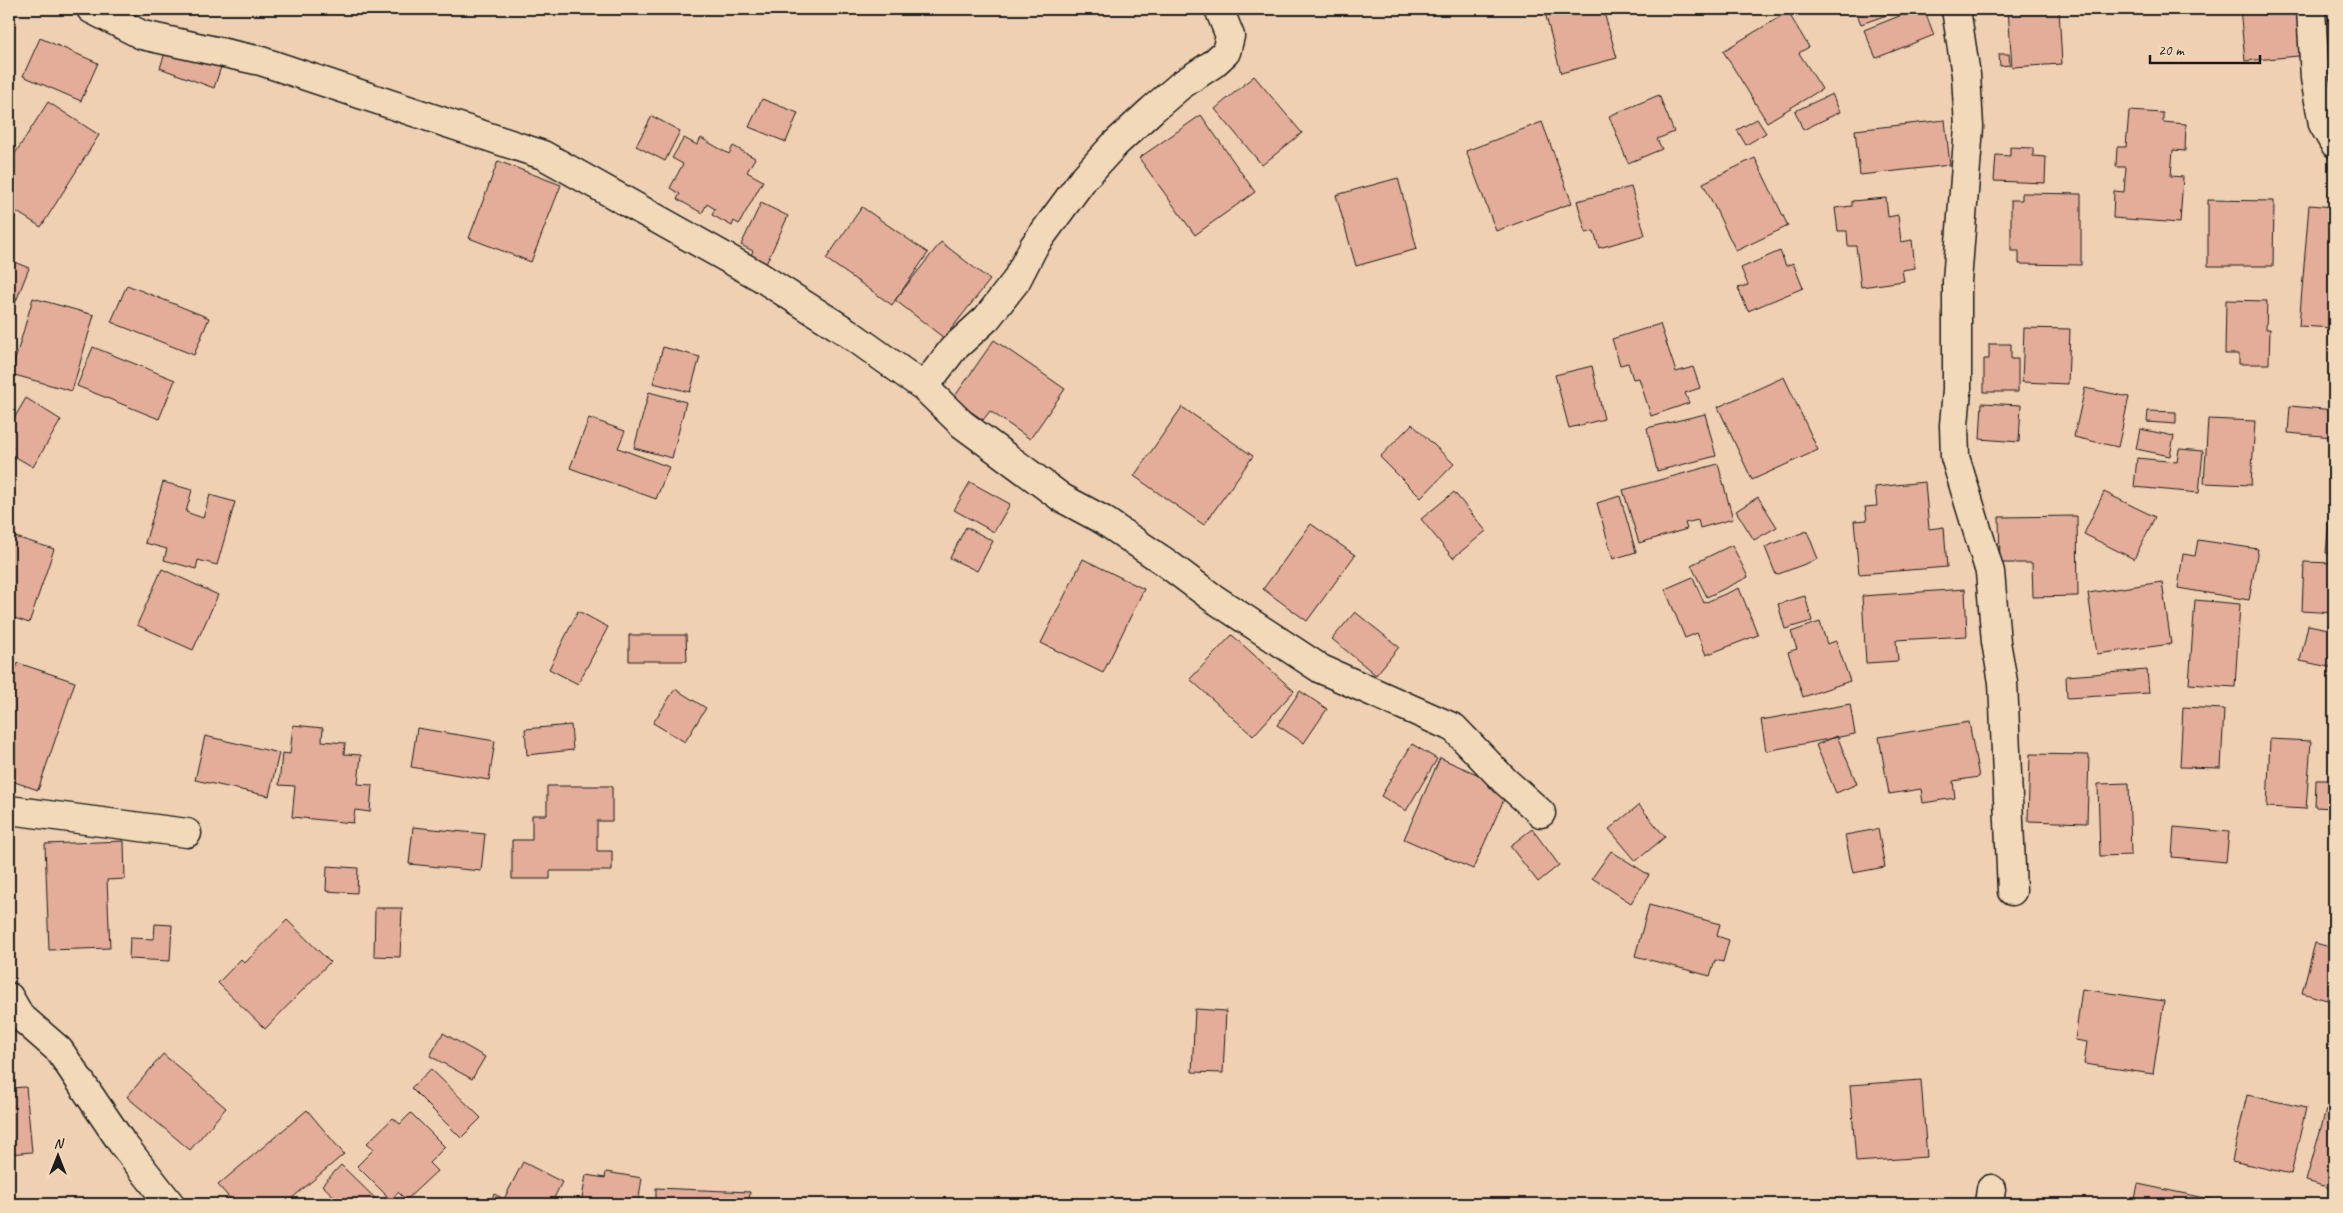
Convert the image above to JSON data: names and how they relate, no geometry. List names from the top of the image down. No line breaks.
{"scale_bar":"20 m","north":"top"}
